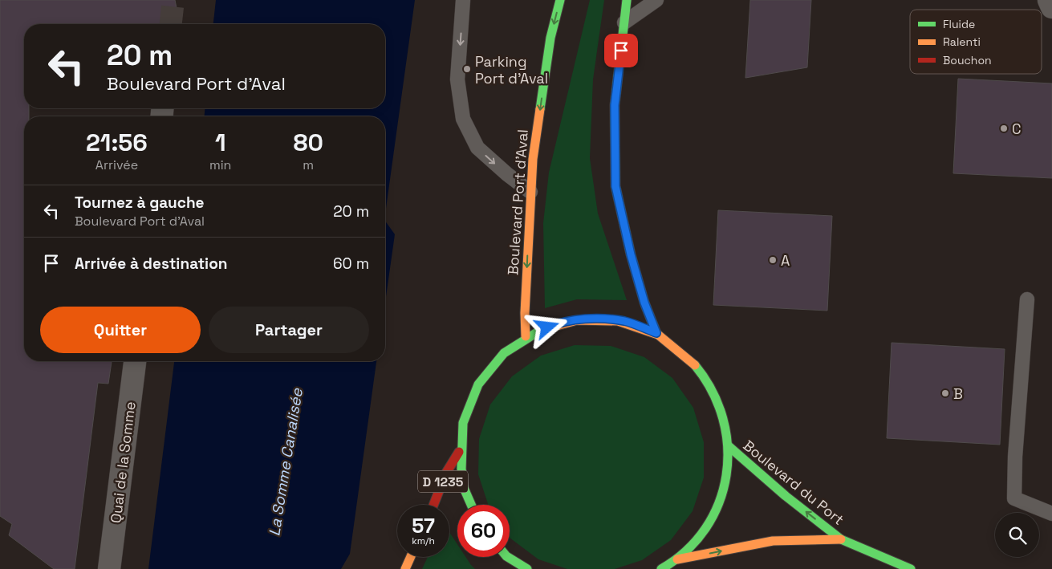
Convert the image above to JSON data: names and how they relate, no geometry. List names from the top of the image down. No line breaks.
{"streets":{"main road":["Boulevard Port d'Aval","D 1235","Boulevard du Port"],"street":["Quai de la Somme"]},"water":["La Somme Canalisée"],"places":["Parking Port d'Aval","C","A","B"],"legend":["Fluide","Ralenti","Bouchon"],"page":{"turn":["20 m","Boulevard Port d'Aval"],"eta":["21:56","Arrivée","1","min","80","m"],"list":[{"name":"Tournez à gauche","note":"Boulevard Port d'Aval","value":"20 m"},{"name":"Arrivée à destination","value":"60 m"}],"buttons":["Quitter","Partager"],"speed":"57 km/h","limit":"60"}}
